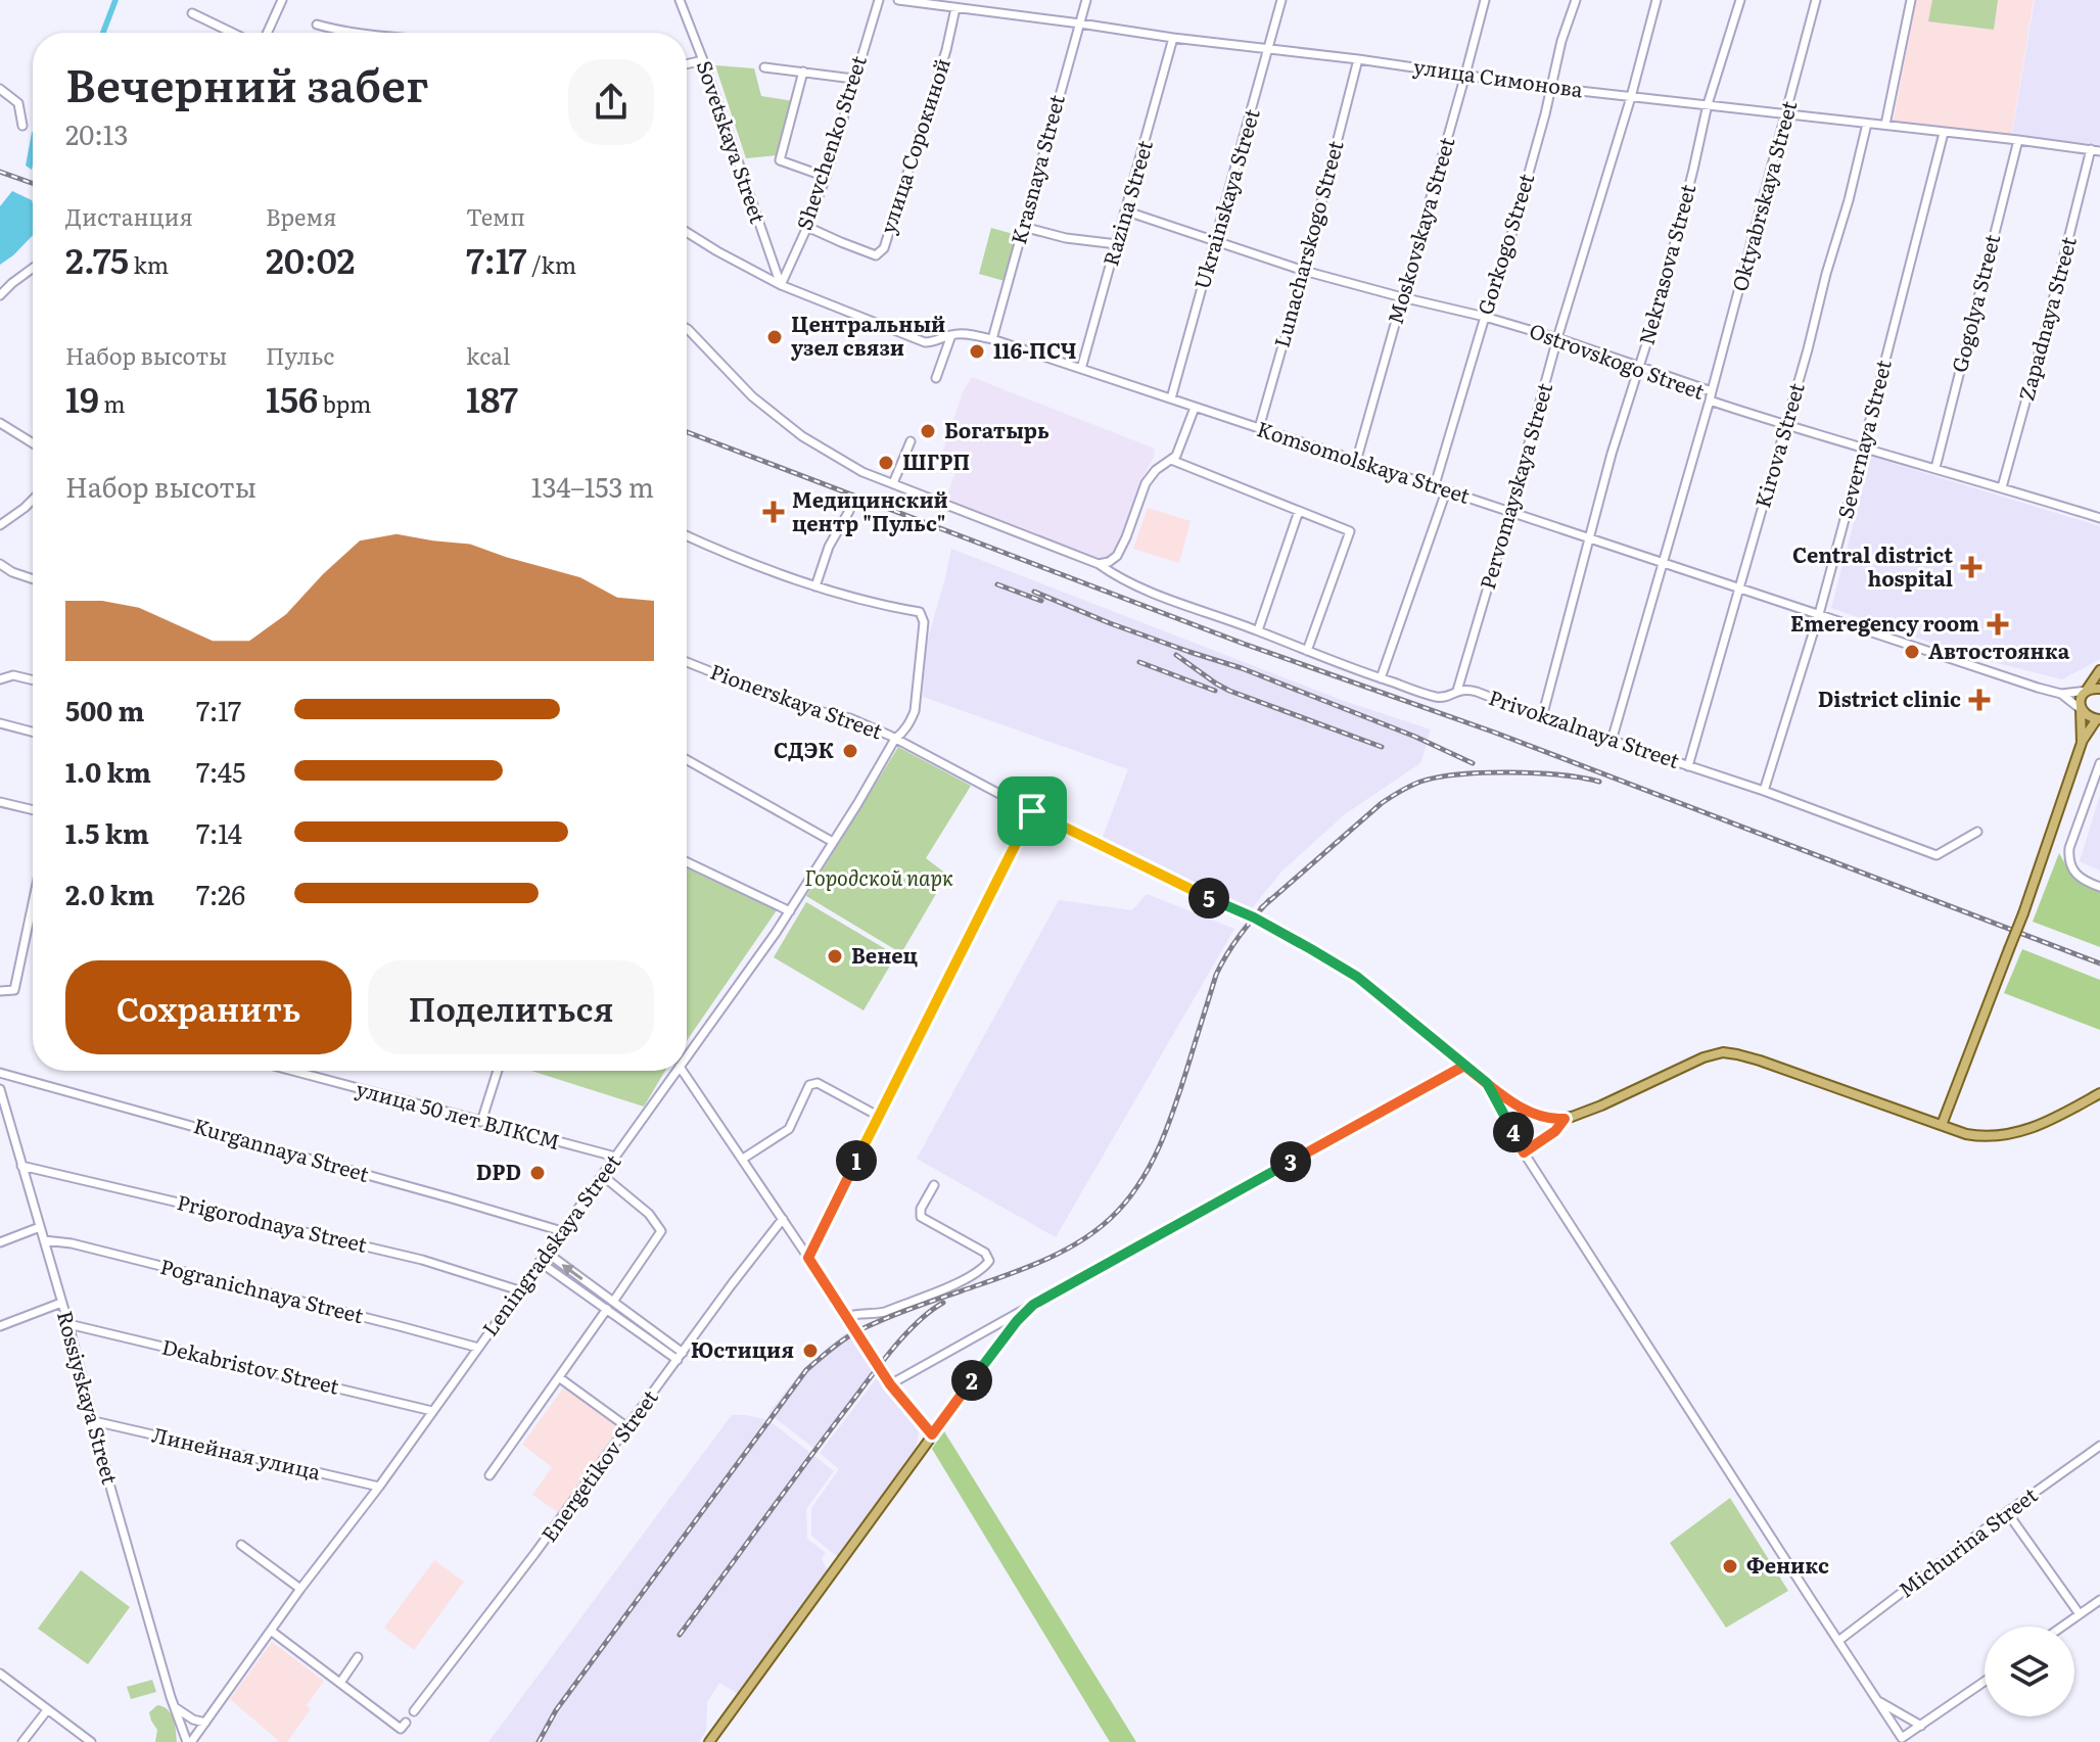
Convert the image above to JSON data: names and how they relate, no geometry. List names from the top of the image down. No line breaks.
{"streets":{"street":["улица Симонова","Sovetskaya Street","Shevchenko Street","улица Сорокиной","Krasnaya Street","Oktyabrskaya Street","Ukrainskaya Street","Razina Street","Moskovskaya Street","Lunacharskogo Street","Gorkogo Street","Nekrasova Street","Gogolya Street","Zapadnaya Street","Ostrovskogo Street","Severnaya Street","Kirova Street","Komsomolskaya Street","Pervomayskaya Street","Pionerskaya Street","Privokzalnaya Street","улица 50 лет ВЛКСМ","Kurgannaya Street","Prigorodnaya Street","Leningradskaya Street","Pogranichnaya Street","Dekabristov Street","Rossiyskaya Street","Линейная улица","Energetikov Street","Michurina Street"]},"crossings":[["улица Симонова","улица Сорокиной"],["улица Симонова","Krasnaya Street"],["улица Симонова","Oktyabrskaya Street"],["улица Симонова","Ukrainskaya Street"],["улица Симонова","Razina Street"],["улица Симонова","Moskovskaya Street"],["улица Симонова","Lunacharskogo Street"],["улица Симонова","Gorkogo Street"],["улица Симонова","Nekrasova Street"],["улица Симонова","Gogolya Street"],["улица Симонова","Zapadnaya Street"],["улица Симонова","Severnaya Street"],["улица Симонова","Kirova Street"],["улица Симонова","Pervomayskaya Street"],["Sovetskaya Street","Shevchenko Street"],["Sovetskaya Street","Komsomolskaya Street"],["Shevchenko Street","улица Сорокиной"],["Shevchenko Street","Komsomolskaya Street"],["Krasnaya Street","Komsomolskaya Street"],["Oktyabrskaya Street","Ostrovskogo Street"],["Oktyabrskaya Street","Komsomolskaya Street"],["Oktyabrskaya Street","Privokzalnaya Street"],["Ukrainskaya Street","Ostrovskogo Street"],["Ukrainskaya Street","Komsomolskaya Street"],["Razina Street","Ostrovskogo Street"],["Razina Street","Komsomolskaya Street"],["Moskovskaya Street","Ostrovskogo Street"],["Moskovskaya Street","Komsomolskaya Street"],["Lunacharskogo Street","Ostrovskogo Street"],["Lunacharskogo Street","Komsomolskaya Street"],["Gorkogo Street","Ostrovskogo Street"],["Gorkogo Street","Komsomolskaya Street"],["Nekrasova Street","Ostrovskogo Street"],["Nekrasova Street","Komsomolskaya Street"],["Nekrasova Street","Privokzalnaya Street"],["Gogolya Street","Ostrovskogo Street"],["Zapadnaya Street","Ostrovskogo Street"],["Ostrovskogo Street","Severnaya Street"],["Ostrovskogo Street","Kirova Street"],["Ostrovskogo Street","Pervomayskaya Street"],["Severnaya Street","Komsomolskaya Street"],["Severnaya Street","Privokzalnaya Street"],["Kirova Street","Komsomolskaya Street"],["Kirova Street","Privokzalnaya Street"],["Komsomolskaya Street","Pervomayskaya Street"],["Pervomayskaya Street","Privokzalnaya Street"],["Pionerskaya Street","Leningradskaya Street"],["улица 50 лет ВЛКСМ","Leningradskaya Street"],["Kurgannaya Street","Leningradskaya Street"],["Prigorodnaya Street","Leningradskaya Street"],["Prigorodnaya Street","Rossiyskaya Street"],["Leningradskaya Street","Pogranichnaya Street"],["Leningradskaya Street","Dekabristov Street"],["Leningradskaya Street","Rossiyskaya Street"],["Leningradskaya Street","Линейная улица"],["Pogranichnaya Street","Rossiyskaya Street"],["Dekabristov Street","Rossiyskaya Street"],["Rossiyskaya Street","Линейная улица"]],"parks":["Городской парк"],"places":{"other":["Центральный узел связи","116-ПСЧ","Богатырь","ШГРП","Автостоянка","СДЭК","Венец","DPD","Юстиция","Феникс"],"health":["Медицинский центр \"Пульс\"","Central district hospital","Emeregency room","District clinic"]},"page":{"heading":["Вечерний забег","20:13"],"stats":[["Дистанция","2.75 km"],["Время","20:02"],["Темп","7:17 /km"],["Набор высоты","19 m"],["Пульс","156 bpm"],["kcal","187"]],"chart":["Набор высоты","134–153 m"],"list":[{"name":"500 m","note":"7:17"},{"name":"1.0 km","note":"7:45"},{"name":"1.5 km","note":"7:14"},{"name":"2.0 km","note":"7:26"}],"pins":["5","4","1","3","2"],"buttons":["Сохранить","Поделиться"]}}
